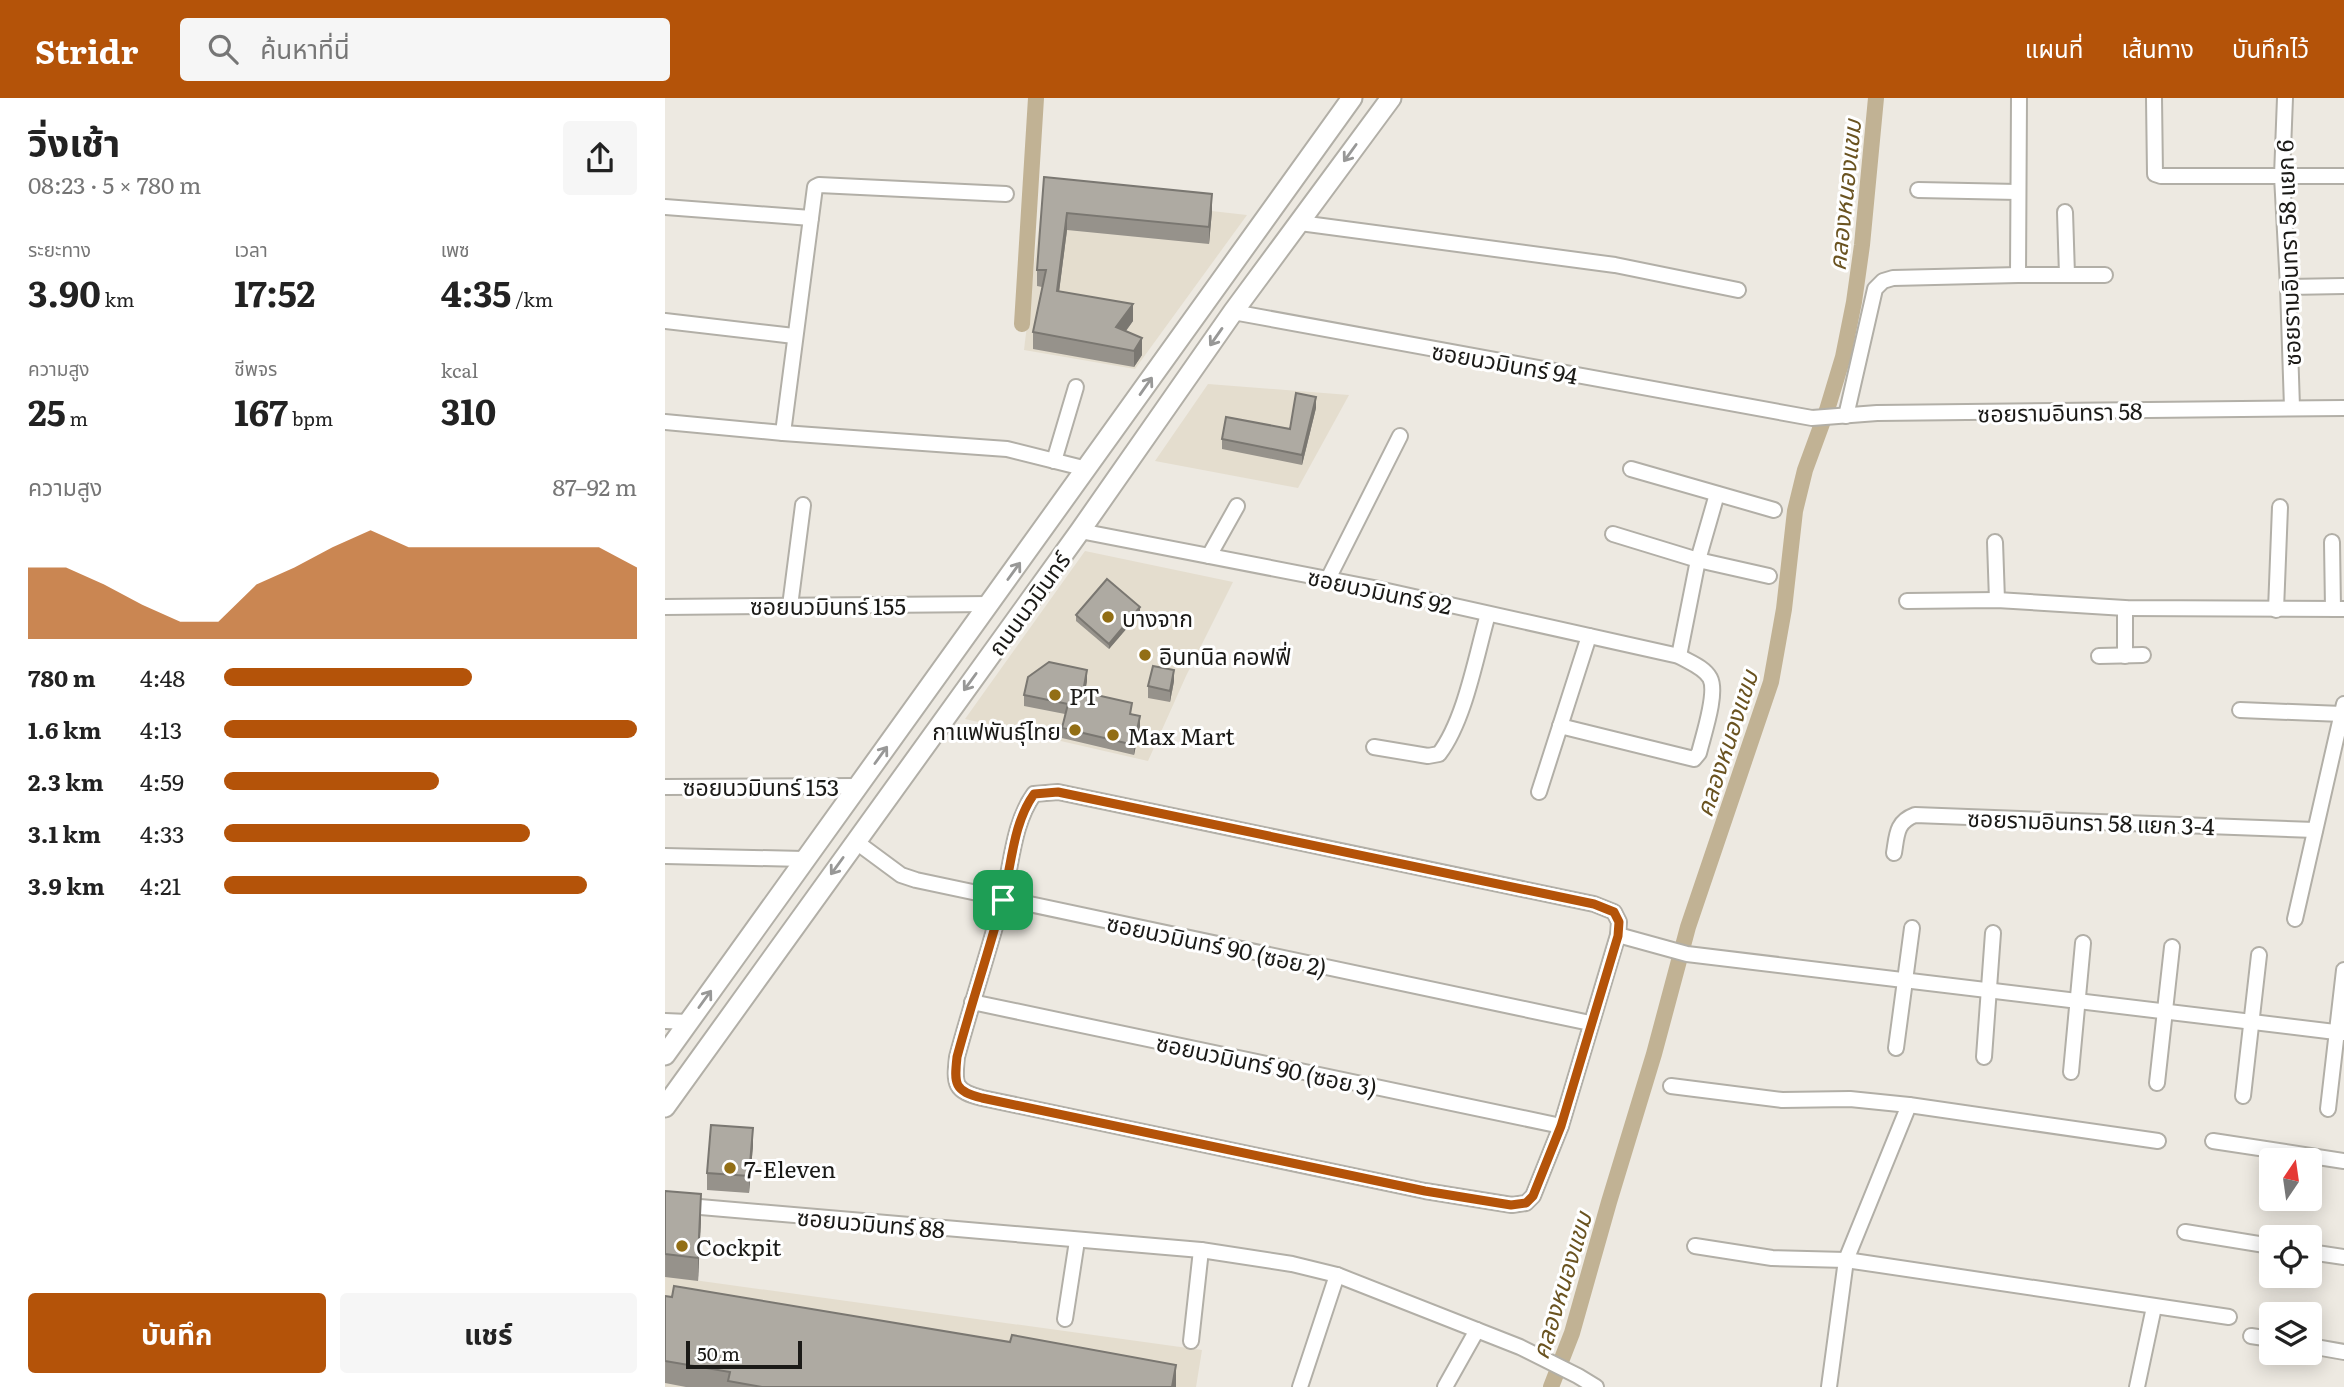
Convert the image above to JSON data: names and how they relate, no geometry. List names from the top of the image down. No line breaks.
{"streets":{"main road":["ถนนนวมินทร์"],"street":["ซอยรามอินทรา 58 แยก 6","ซอยนวมินทร์ 94","ซอยรามอินทรา 58","ซอยนวมินทร์ 92","ซอยนวมินทร์ 155","ซอยนวมินทร์ 153","ซอยรามอินทรา 58 แยก 3-4","ซอยนวมินทร์ 90 (ซอย 2)","ซอยนวมินทร์ 90 (ซอย 3)","ซอยนวมินทร์ 88"]},"crossings":[["ซอยรามอินทรา 58 แยก 6","ซอยรามอินทรา 58"],["ซอยนวมินทร์ 94","ซอยรามอินทรา 58"],["ซอยนวมินทร์ 94","ถนนนวมินทร์"],["ซอยนวมินทร์ 92","ถนนนวมินทร์"],["ถนนนวมินทร์","ซอยนวมินทร์ 155"],["ถนนนวมินทร์","ซอยนวมินทร์ 153"],["ถนนนวมินทร์","ซอยนวมินทร์ 90 (ซอย 2)"]],"water":["คลองหนองแขม"],"places":["บางจาก","อินทนิล คอฟฟี่","PT","กาแฟพันธุ์ไทย","Max Mart","7-Eleven","Cockpit"],"scale_bar":"50 m","north":"top","page":{"header":"Stridr","search":"ค้นหาที่นี่","nav":["แผนที่","เส้นทาง","บันทึกไว้"],"heading":["วิ่งเช้า","08:23 · 5 × 780 m"],"stats":[["ระยะทาง","3.90 km"],["เวลา","17:52"],["เพซ","4:35 /km"],["ความสูง","25 m"],["ชีพจร","167 bpm"],["kcal","310"]],"chart":["ความสูง","87–92 m"],"list":[{"name":"780 m","note":"4:48"},{"name":"1.6 km","note":"4:13"},{"name":"2.3 km","note":"4:59"},{"name":"3.1 km","note":"4:33"},{"name":"3.9 km","note":"4:21"}],"buttons":["บันทึก","แชร์"],"scale":"50 m"}}
